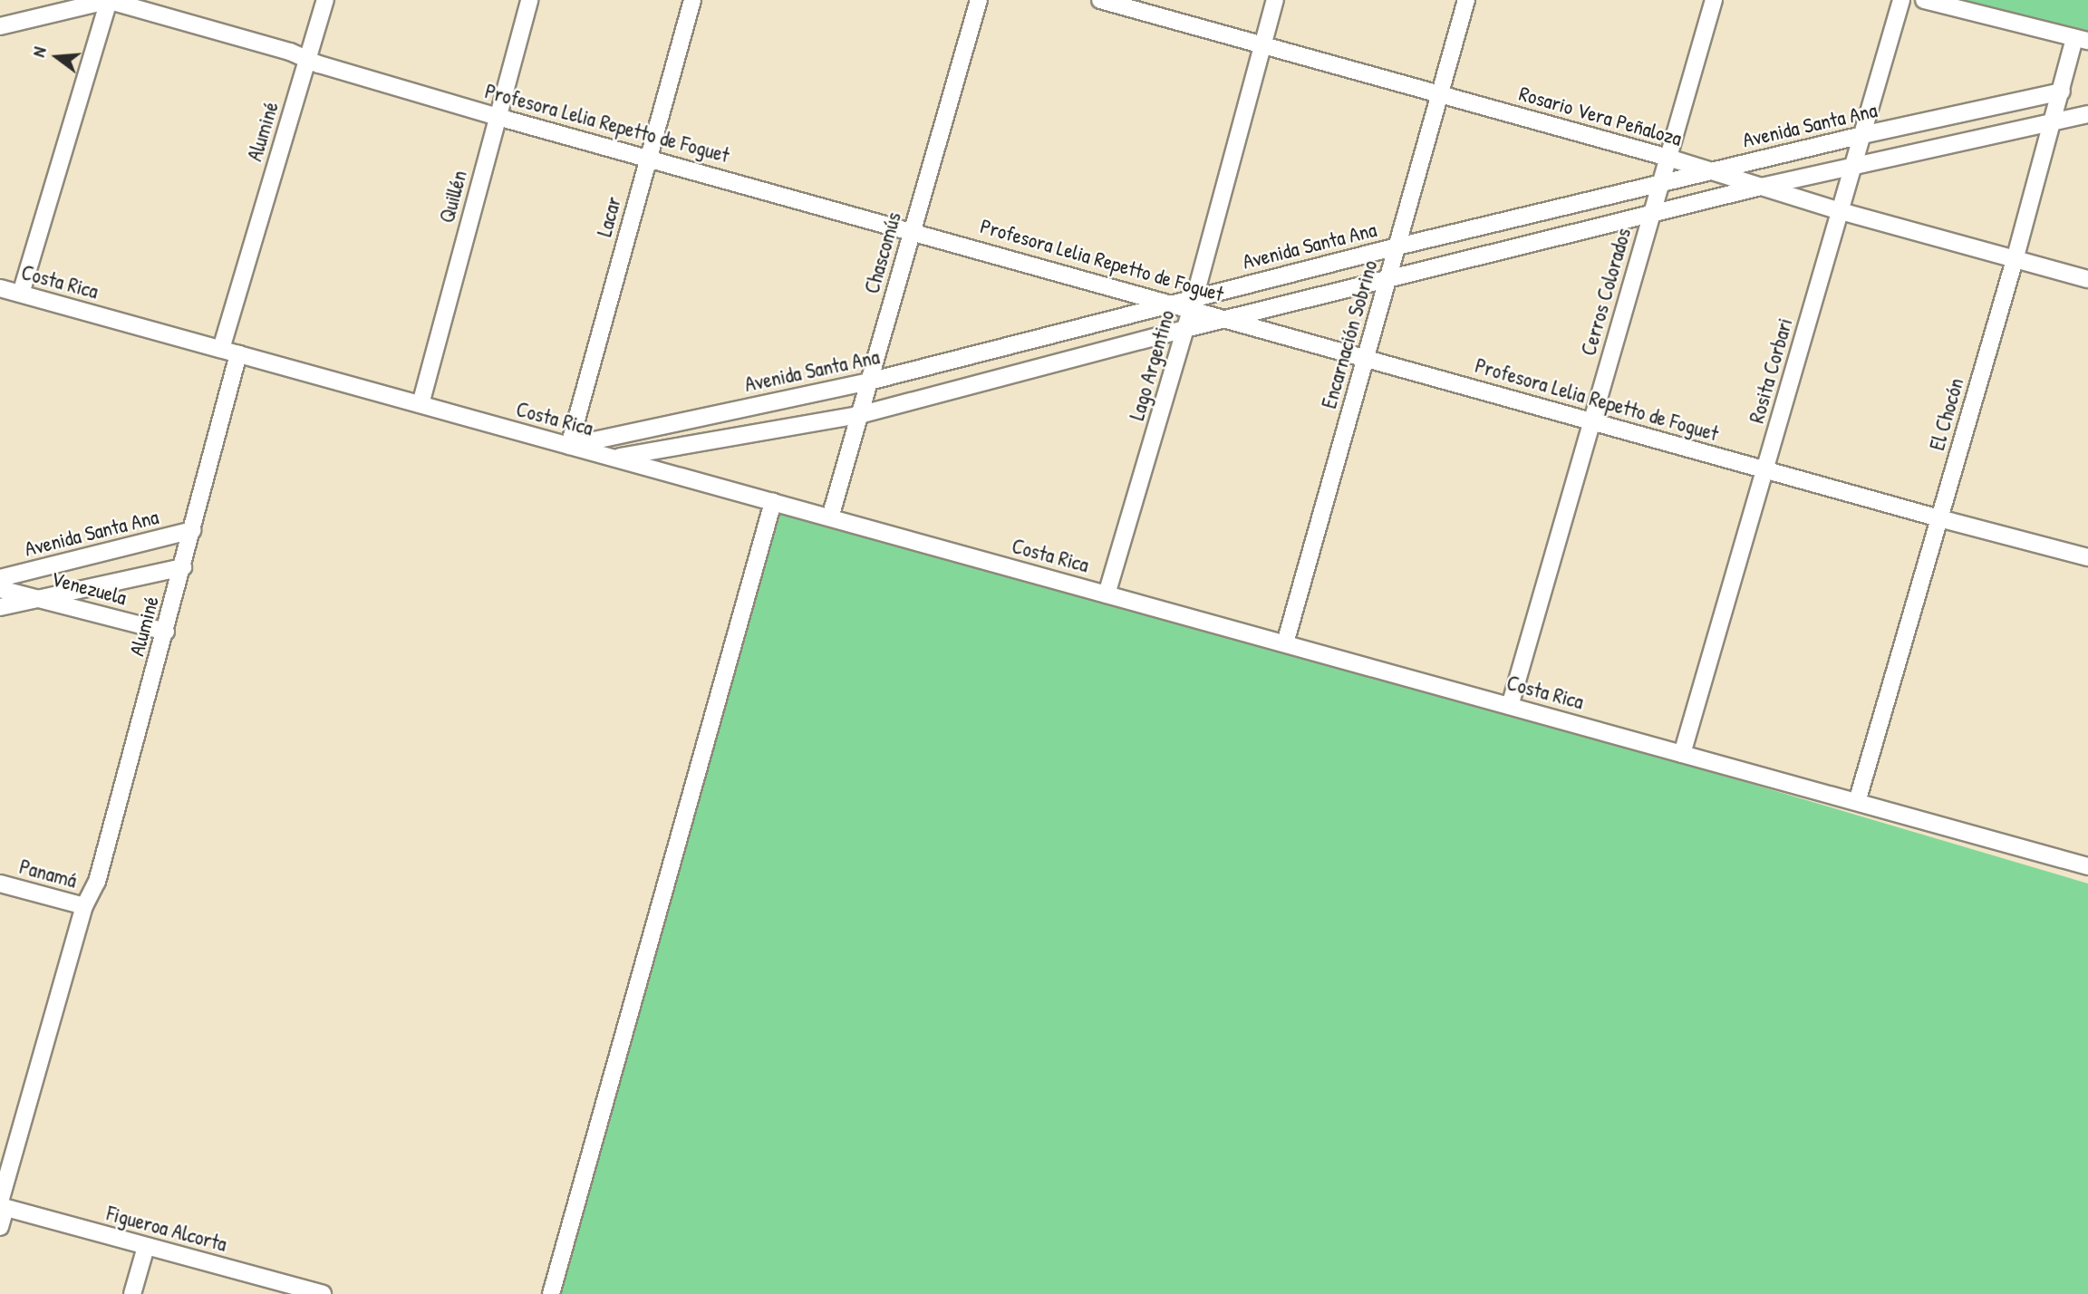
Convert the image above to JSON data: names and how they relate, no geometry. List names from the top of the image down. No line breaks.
{"streets":{"street":["Rosario Vera Peñaloza","Profesora Lelia Repetto de Foguet","Avenida Santa Ana","Aluminé","Quillén","Lacar","Chascomús","Costa Rica","Cerros Colorados","Encarnación Sobrino","Lago Argentino","Rosita Corbari","El Chocón","Venezuela","Panamá","Figueroa Alcorta"]},"crossings":[["Rosario Vera Peñaloza","Avenida Santa Ana"],["Rosario Vera Peñaloza","Cerros Colorados"],["Rosario Vera Peñaloza","Encarnación Sobrino"],["Rosario Vera Peñaloza","Lago Argentino"],["Rosario Vera Peñaloza","Rosita Corbari"],["Rosario Vera Peñaloza","El Chocón"],["Profesora Lelia Repetto de Foguet","Avenida Santa Ana"],["Profesora Lelia Repetto de Foguet","Aluminé"],["Profesora Lelia Repetto de Foguet","Quillén"],["Profesora Lelia Repetto de Foguet","Lacar"],["Profesora Lelia Repetto de Foguet","Chascomús"],["Profesora Lelia Repetto de Foguet","Cerros Colorados"],["Profesora Lelia Repetto de Foguet","Encarnación Sobrino"],["Profesora Lelia Repetto de Foguet","Lago Argentino"],["Profesora Lelia Repetto de Foguet","Rosita Corbari"],["Profesora Lelia Repetto de Foguet","El Chocón"],["Avenida Santa Ana","Aluminé"],["Avenida Santa Ana","Lacar"],["Avenida Santa Ana","Chascomús"],["Avenida Santa Ana","Costa Rica"],["Avenida Santa Ana","Cerros Colorados"],["Avenida Santa Ana","Encarnación Sobrino"],["Avenida Santa Ana","Lago Argentino"],["Avenida Santa Ana","Rosita Corbari"],["Avenida Santa Ana","El Chocón"],["Aluminé","Costa Rica"],["Aluminé","Venezuela"],["Aluminé","Panamá"],["Aluminé","Figueroa Alcorta"],["Quillén","Costa Rica"],["Lacar","Costa Rica"],["Chascomús","Costa Rica"],["Costa Rica","Cerros Colorados"],["Costa Rica","Encarnación Sobrino"],["Costa Rica","Lago Argentino"],["Costa Rica","Rosita Corbari"],["Costa Rica","El Chocón"]],"north":"left"}
